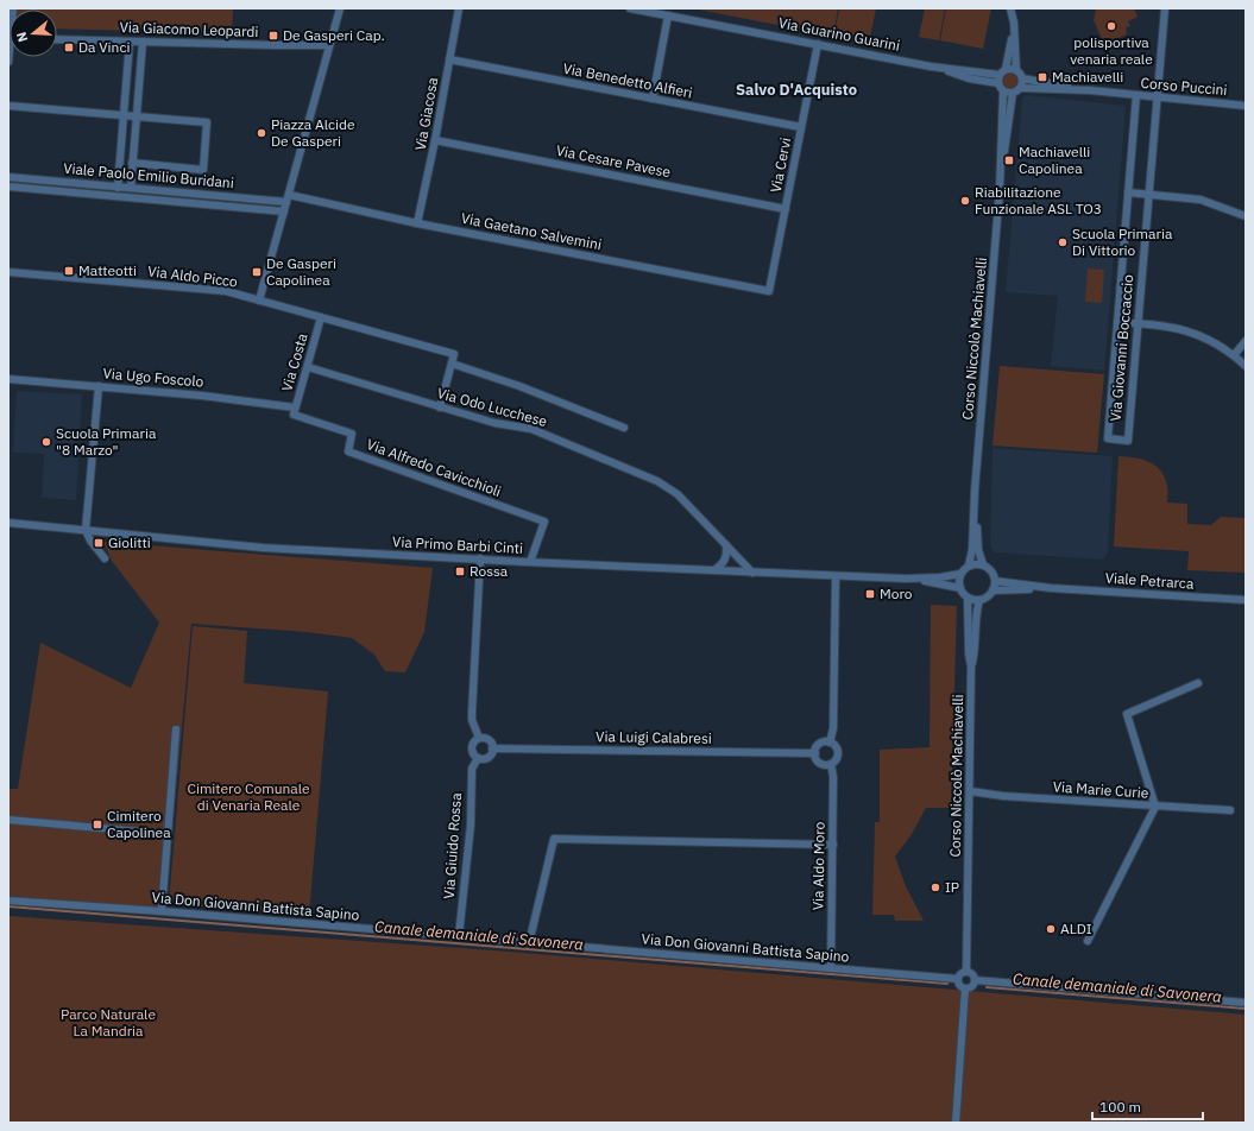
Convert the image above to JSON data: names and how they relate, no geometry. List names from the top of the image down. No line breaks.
{"streets":{"street":["Via Giacomo Leopardi","Via Guarino Guarini","Via Benedetto Alfieri","Corso Puccini","Via Giacosa","Via Cesare Pavese","Via Cervi","Viale Paolo Emilio Buridani","Via Gaetano Salvemini","Via Aldo Picco","Corso Niccolò Machiavelli","Via Giovanni Boccaccio","Via Costa","Via Ugo Foscolo","Via Odo Lucchese","Via Alfredo Cavicchioli","Via Primo Barbi Cinti","Viale Petrarca","Via Luigi Calabresi","Via Marie Curie","Via Giuido Rossa","Via Aldo Moro","Via Don Giovanni Battista Sapino"]},"crossings":[["Via Guarino Guarini","Via Cervi"],["Via Guarino Guarini","Corso Niccolò Machiavelli"],["Via Benedetto Alfieri","Via Giacosa"],["Via Benedetto Alfieri","Via Cervi"],["Corso Puccini","Via Giovanni Boccaccio"],["Via Giacosa","Via Cesare Pavese"],["Via Giacosa","Via Gaetano Salvemini"],["Via Cesare Pavese","Via Cervi"],["Via Cervi","Via Gaetano Salvemini"],["Viale Paolo Emilio Buridani","Via Gaetano Salvemini"],["Via Aldo Picco","Via Costa"],["Corso Niccolò Machiavelli","Via Primo Barbi Cinti"],["Corso Niccolò Machiavelli","Viale Petrarca"],["Corso Niccolò Machiavelli","Via Marie Curie"],["Corso Niccolò Machiavelli","Via Don Giovanni Battista Sapino"],["Via Costa","Via Ugo Foscolo"],["Via Costa","Via Odo Lucchese"],["Via Costa","Via Alfredo Cavicchioli"],["Via Ugo Foscolo","Via Alfredo Cavicchioli"],["Via Alfredo Cavicchioli","Via Primo Barbi Cinti"],["Via Primo Barbi Cinti","Viale Petrarca"],["Via Luigi Calabresi","Via Giuido Rossa"],["Via Luigi Calabresi","Via Aldo Moro"],["Via Giuido Rossa","Via Don Giovanni Battista Sapino"],["Via Aldo Moro","Via Don Giovanni Battista Sapino"]],"districts":["Salvo D'Acquisto"],"water":["Canale demaniale di Savonera"],"parks":["Cimitero Comunale di Venaria Reale","Parco Naturale La Mandria"],"places":{"other":["polisportiva venaria reale","Piazza Alcide De Gasperi","Riabilitazione Funzionale ASL TO3","Scuola Primaria Di Vittorio","Scuola Primaria \"8 Marzo\"","IP","ALDI"],"transit":["De Gasperi Cap.","Da Vinci","Machiavelli","Machiavelli Capolinea","Matteotti","De Gasperi Capolinea","Giolitti","Rossa","Moro","Cimitero Capolinea"]},"scale_bar":"100 m","north":"left"}
